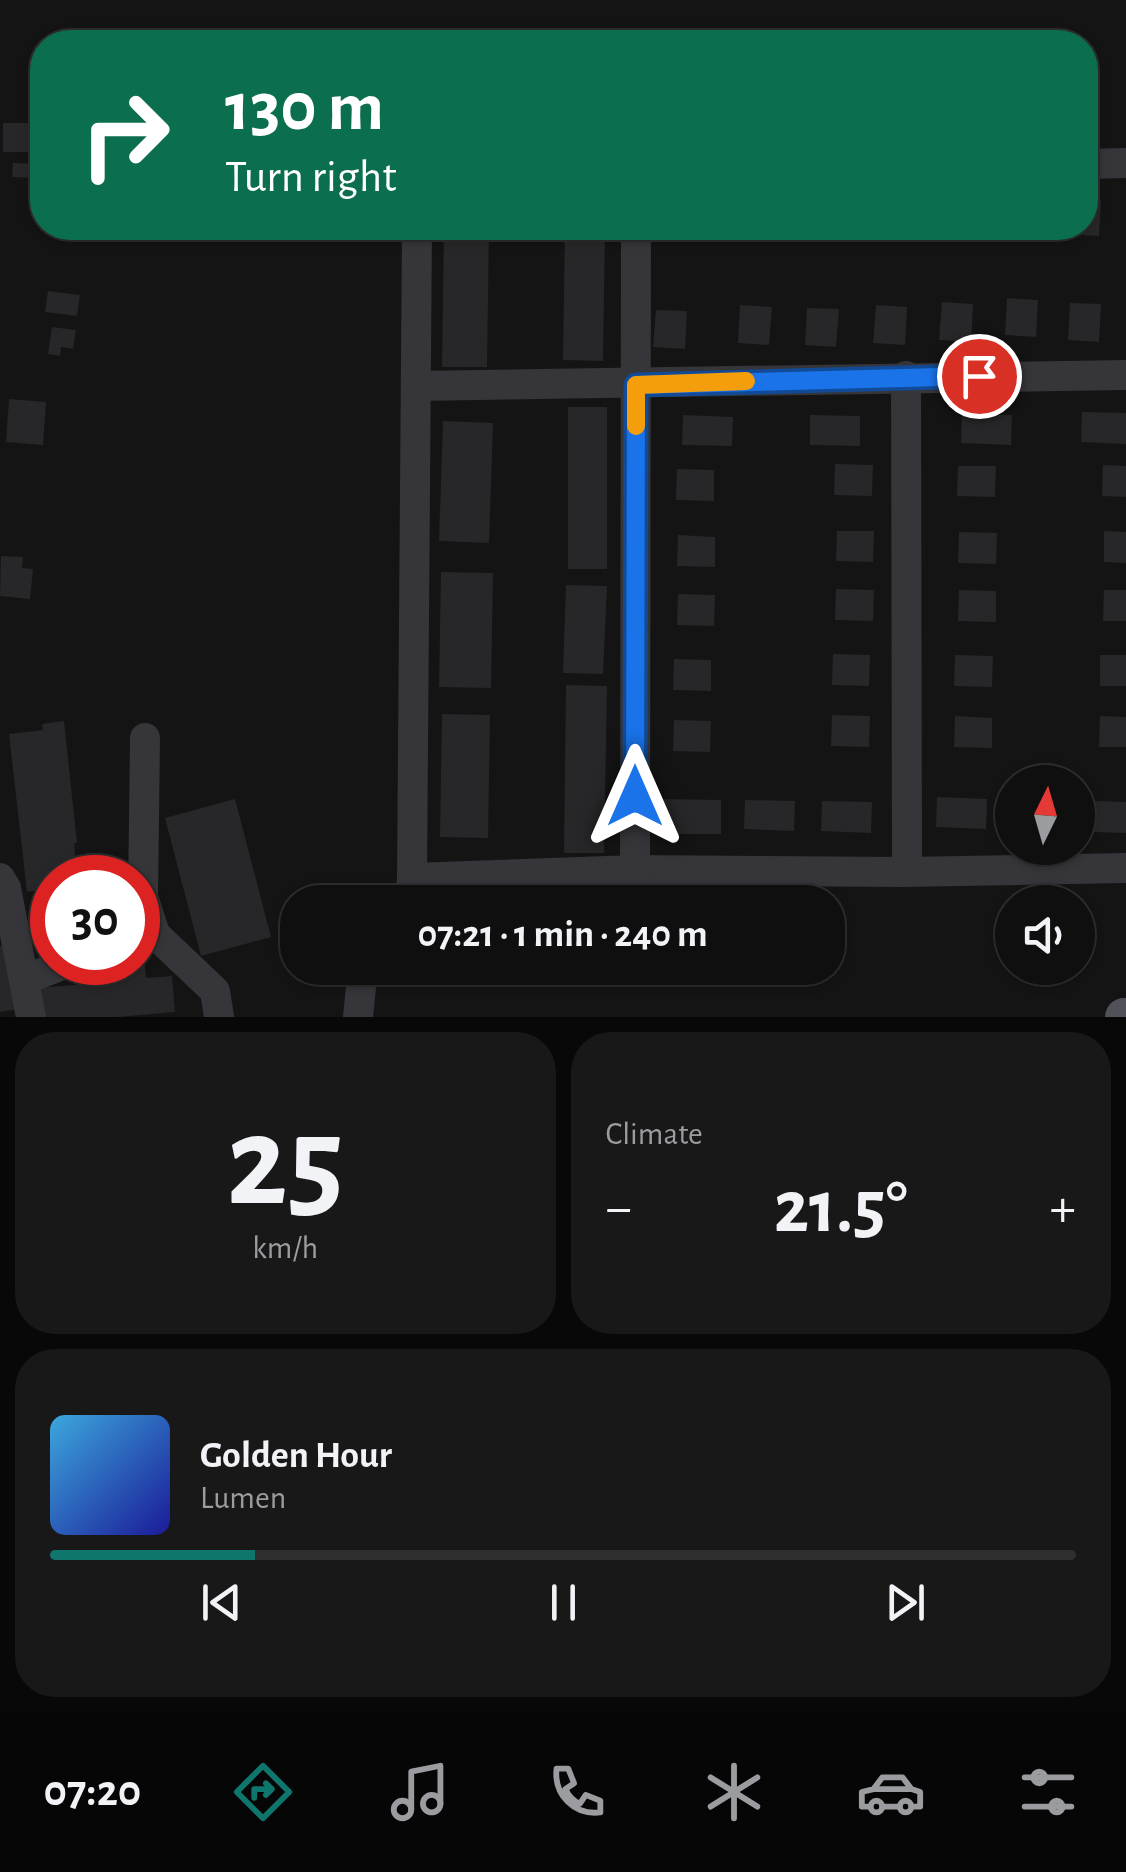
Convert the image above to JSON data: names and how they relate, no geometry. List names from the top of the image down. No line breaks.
{"north":"top","page":{"turn":["130 m","Turn right"],"limit":"30","trip":"07:21 · 1 min · 240 m","tile":[["25","km/h"],"Climate"],"heat":["−","21.5°","+"],"song":["Golden Hour","Lumen"],"tabs":"07:20"}}
